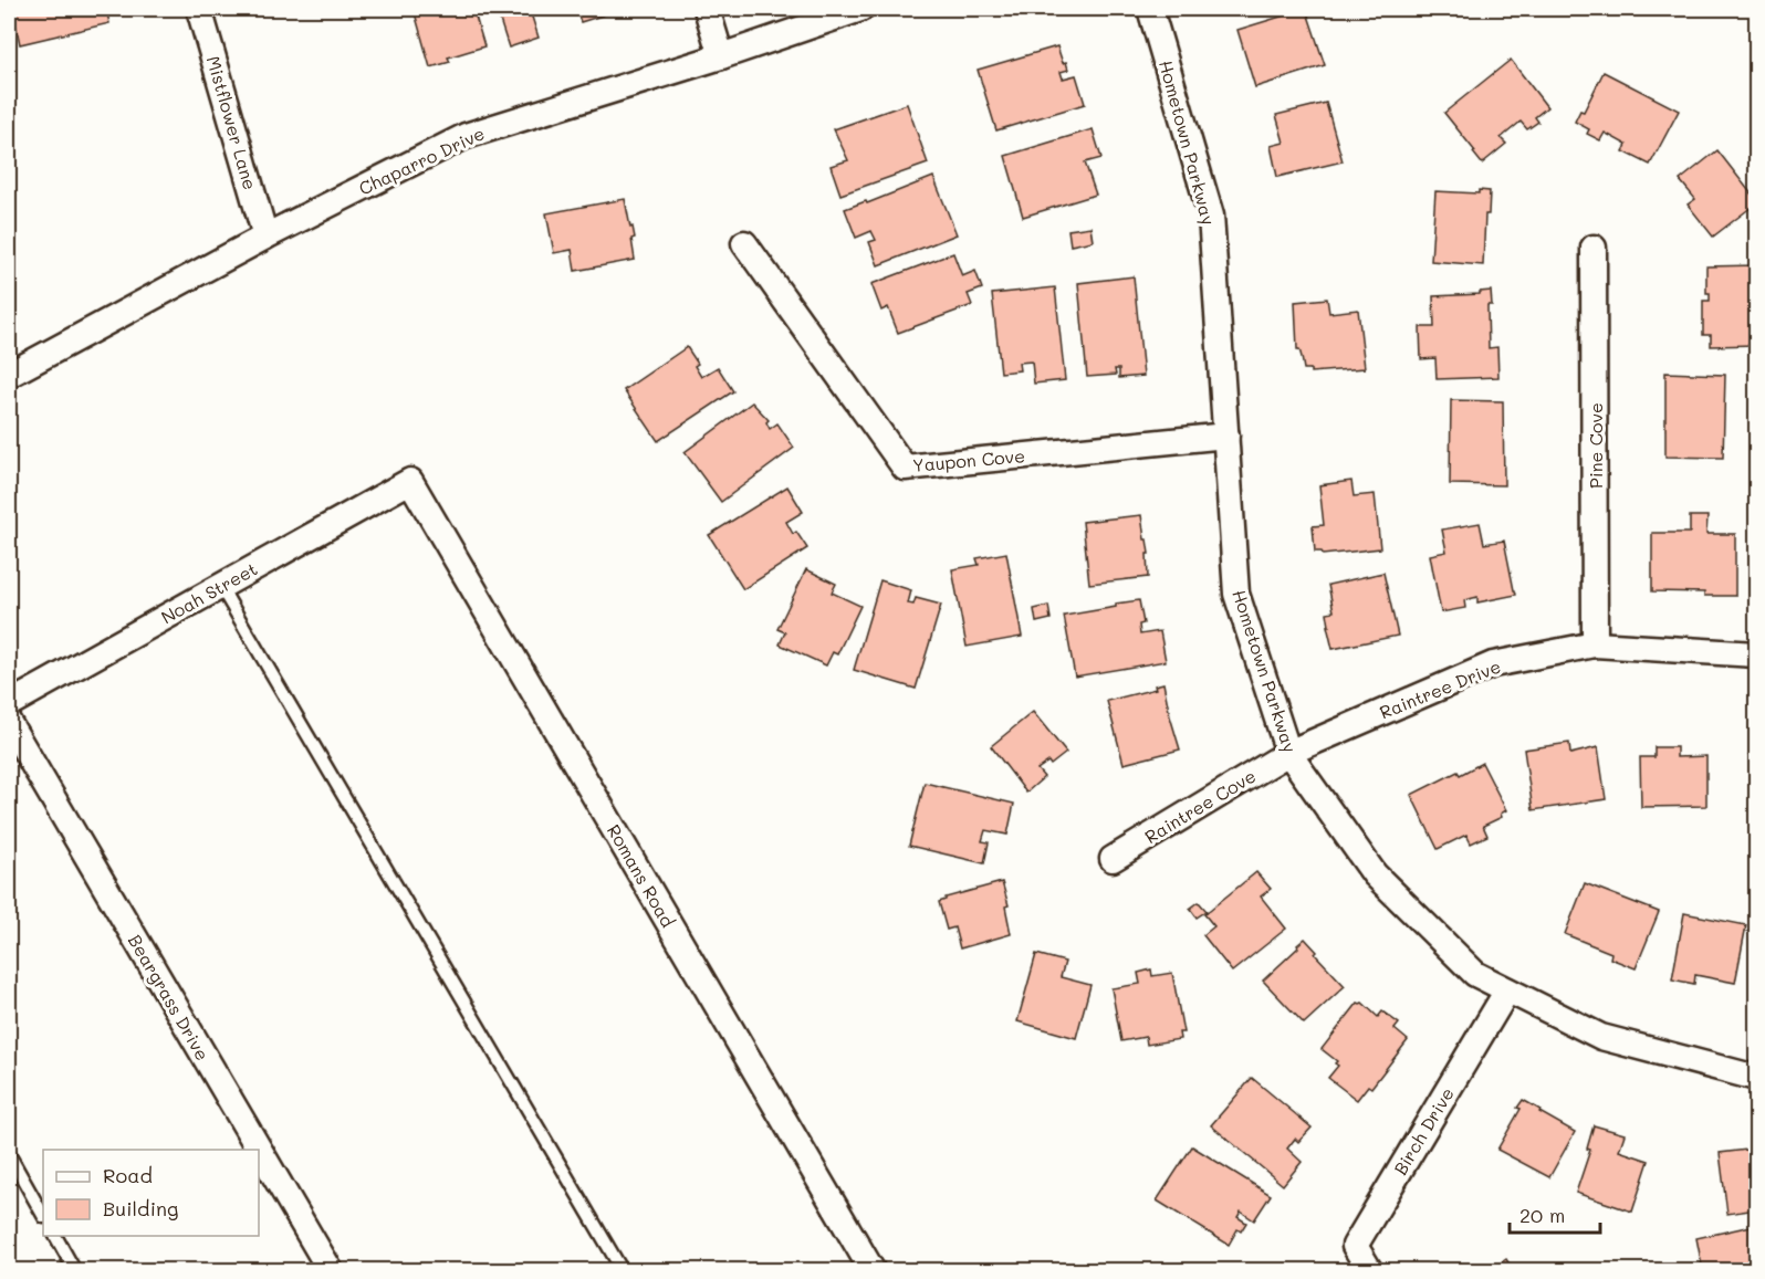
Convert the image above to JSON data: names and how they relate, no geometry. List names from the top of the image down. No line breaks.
{"streets":{"street":["Mistflower Lane","Hometown Parkway","Chaparro Drive","Pine Cove","Yaupon Cove","Noah Street","Raintree Drive","Raintree Cove","Romans Road","Beargrass Drive","Birch Drive"]},"crossings":[["Mistflower Lane","Chaparro Drive"],["Hometown Parkway","Yaupon Cove"],["Hometown Parkway","Raintree Drive"],["Hometown Parkway","Raintree Cove"],["Hometown Parkway","Birch Drive"],["Pine Cove","Raintree Drive"],["Noah Street","Romans Road"],["Raintree Drive","Raintree Cove"]],"legend":["Road","Building"],"scale_bar":"20 m"}
